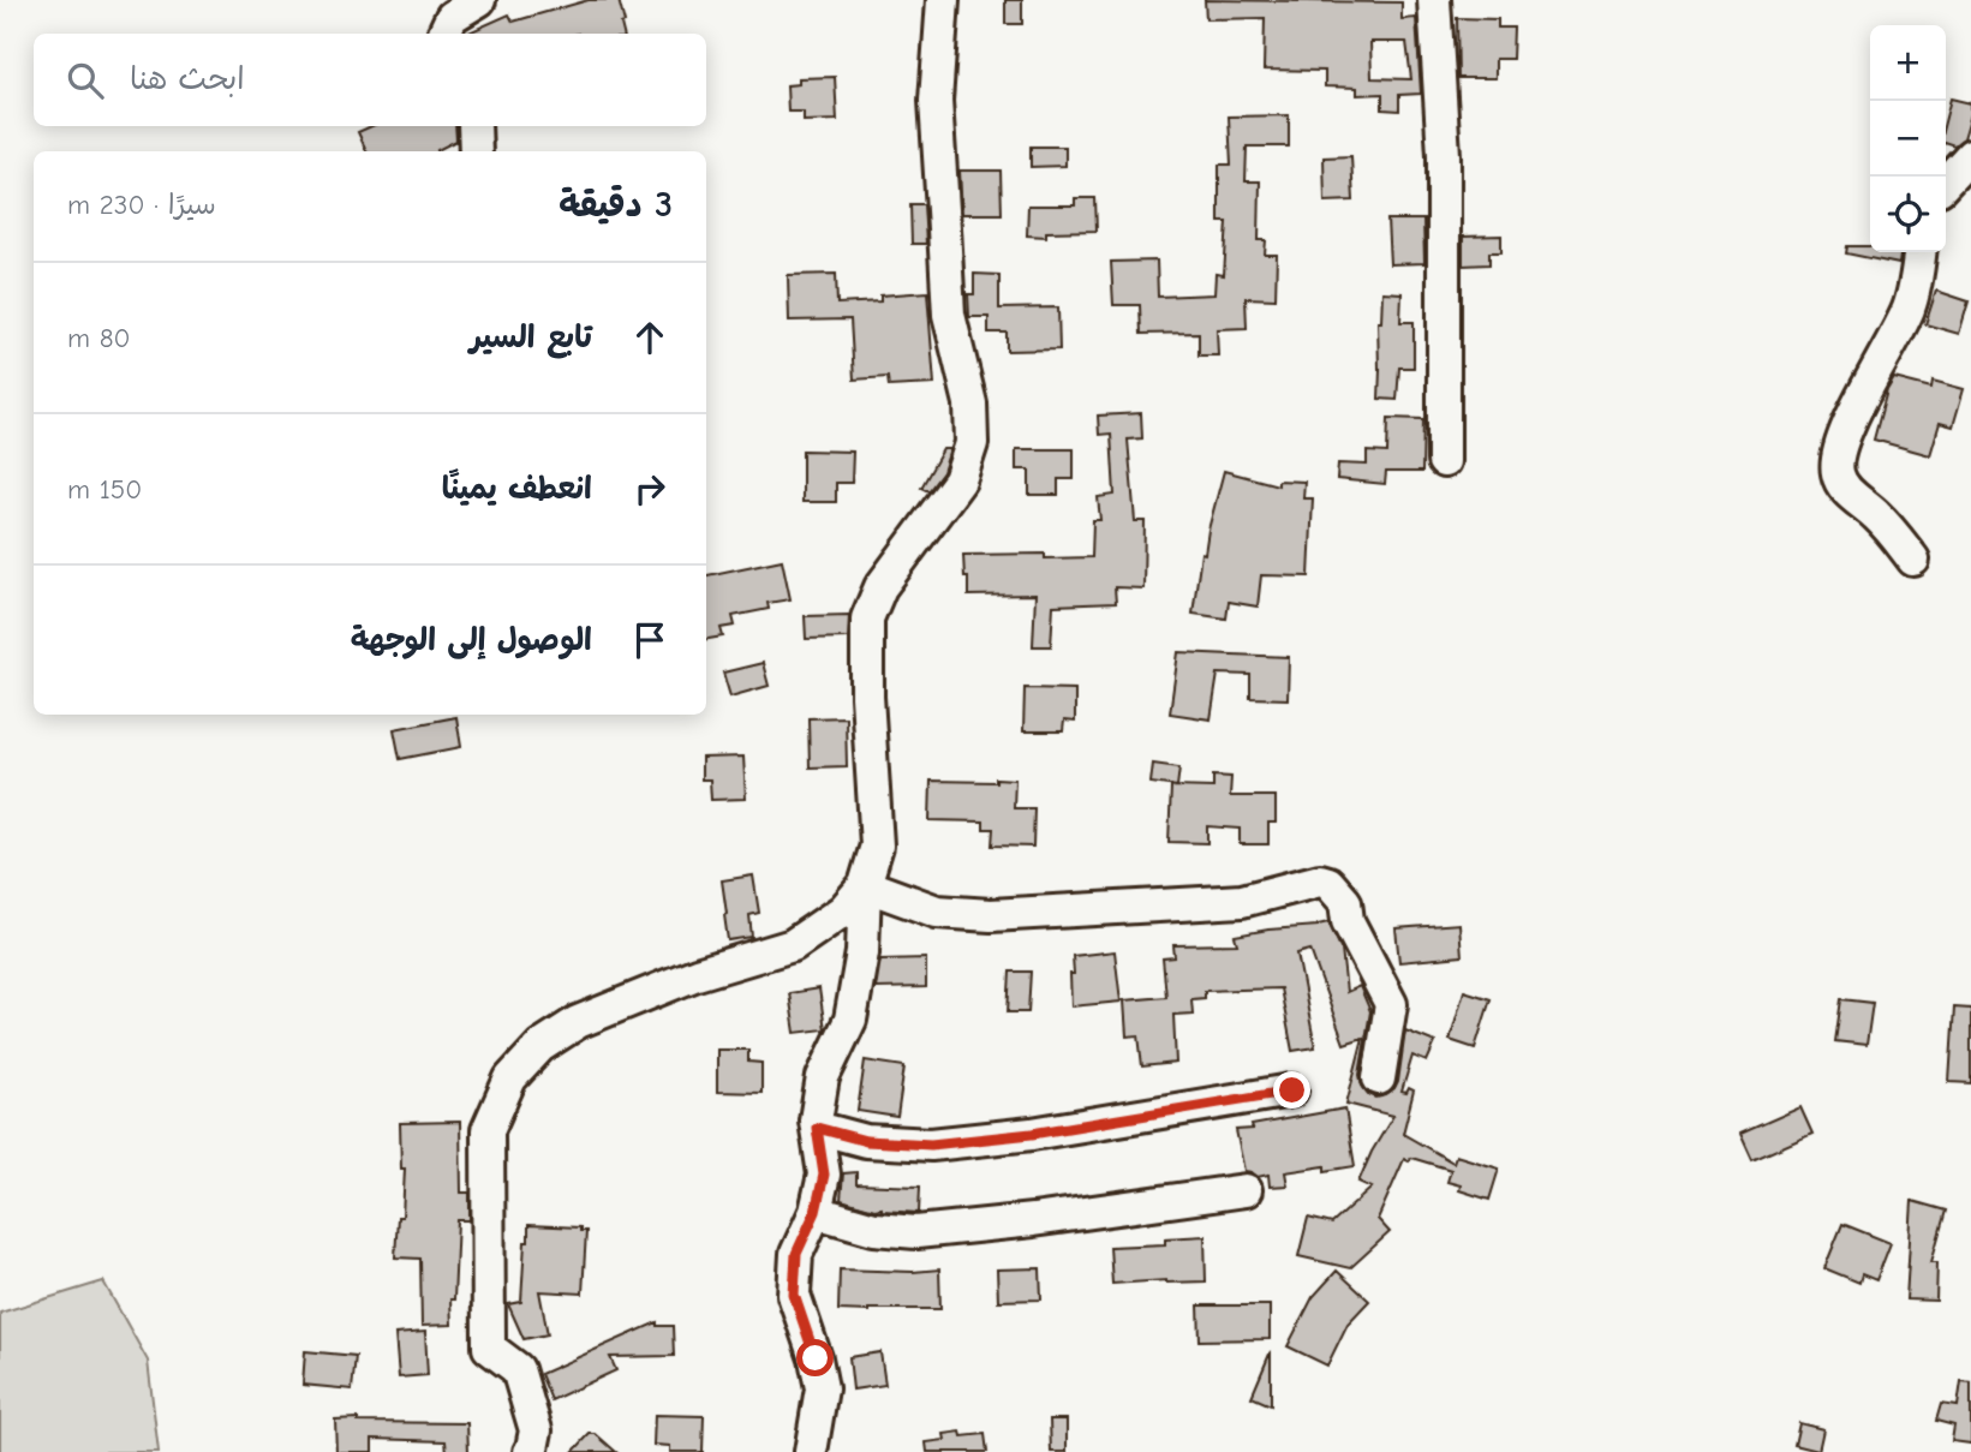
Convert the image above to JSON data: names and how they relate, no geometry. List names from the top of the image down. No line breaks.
{"page":{"map_buttons":["+","−"],"search":"ابحث هنا","heading":["3 دقيقة","سيرًا · 230 m"],"list":[["تابع السير","80 m"],["انعطف يمينًا","150 m"],"الوصول إلى الوجهة"]}}
